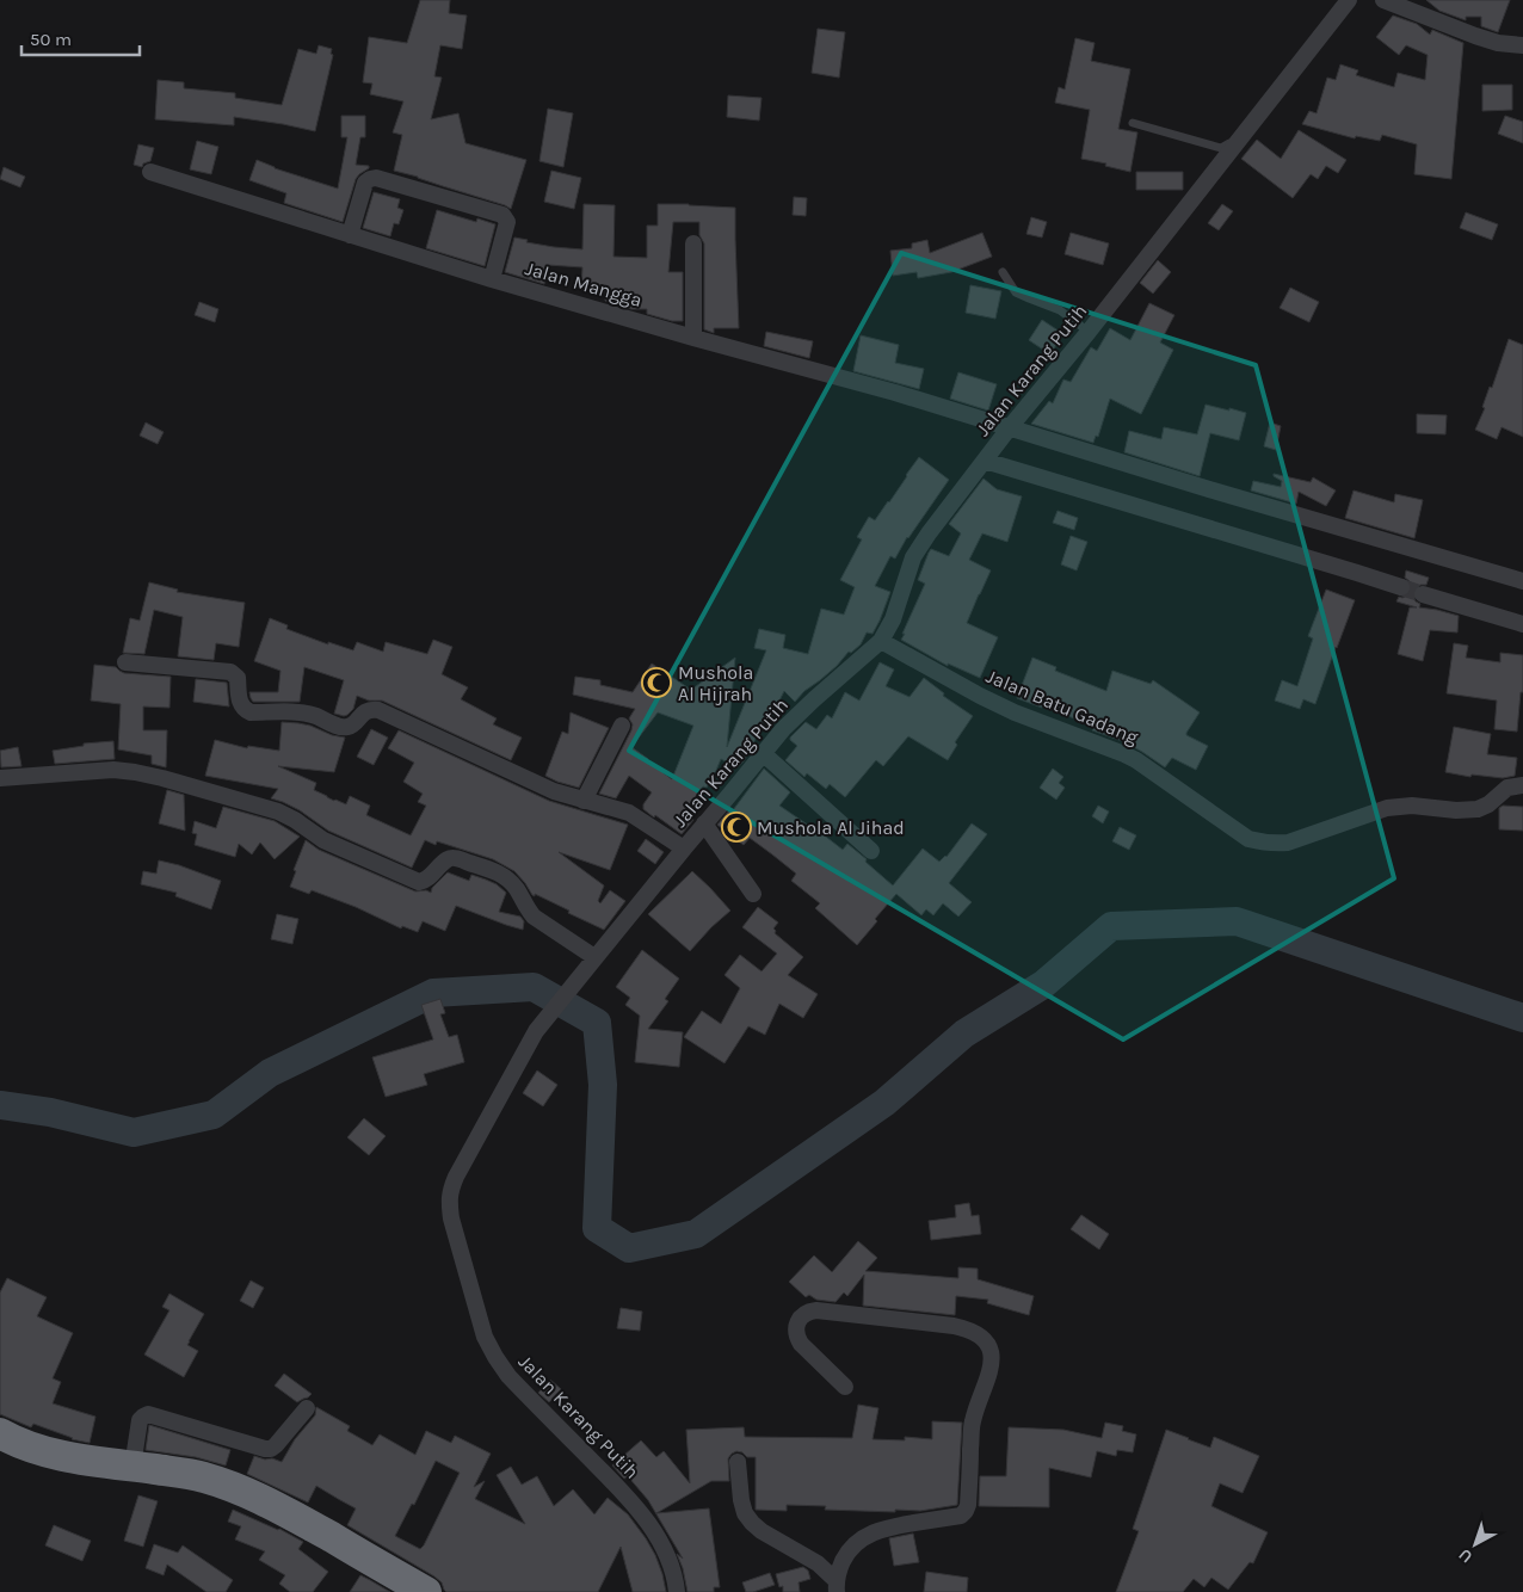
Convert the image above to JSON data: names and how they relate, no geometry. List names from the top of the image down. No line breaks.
{"streets":{"street":["Jalan Mangga","Jalan Karang Putih","Jalan Batu Gadang"]},"crossings":[["Jalan Mangga","Jalan Karang Putih"],["Jalan Karang Putih","Jalan Batu Gadang"]],"places":{"mosque":["Mushola Al Hijrah","Mushola Al Jihad"]},"scale_bar":"50 m","north":"bottom left"}
